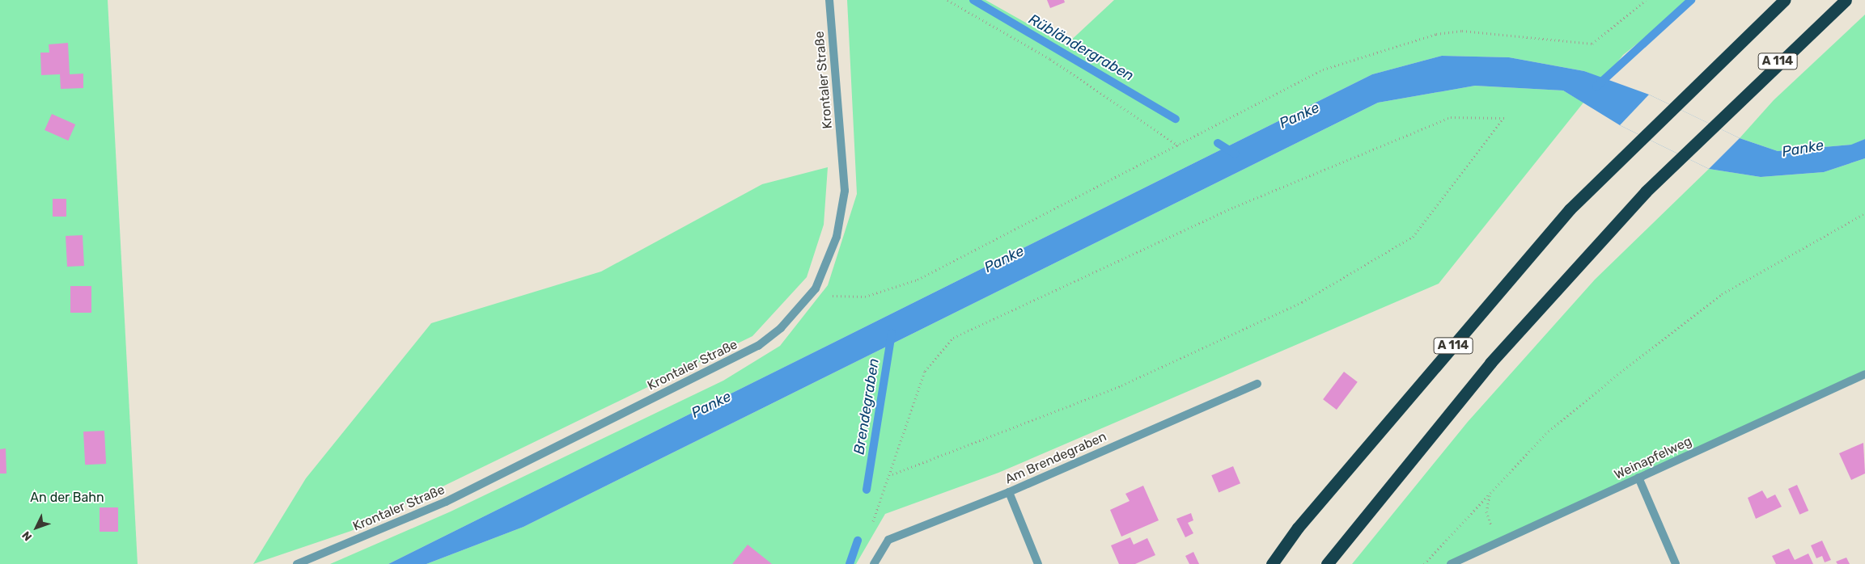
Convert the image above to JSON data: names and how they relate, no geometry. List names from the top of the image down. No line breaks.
{"streets":{"highway":["A 114"],"street":["Krontaler Straße","Am Brendegraben","Weinapfelweg"]},"water":["Rübländergraben","Panke","Brendegraben"],"parks":["An der Bahn"],"north":"bottom left"}
